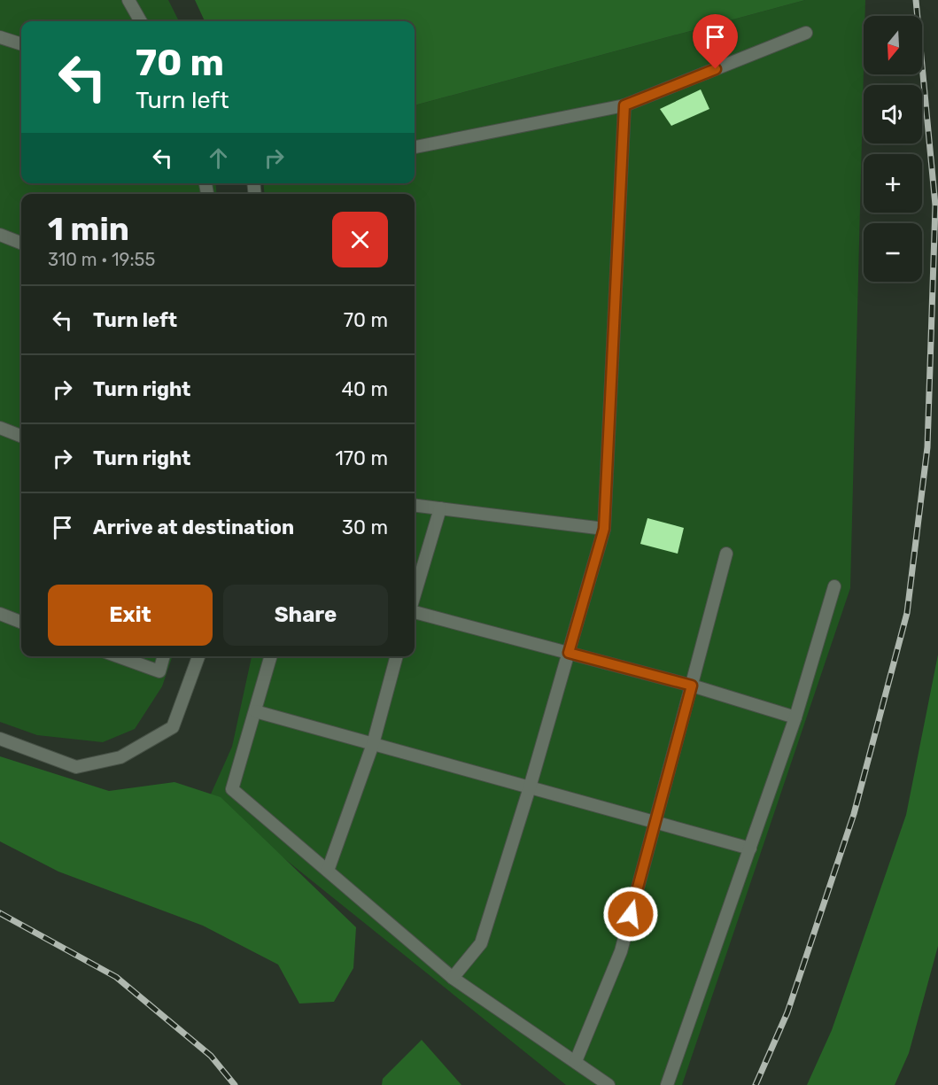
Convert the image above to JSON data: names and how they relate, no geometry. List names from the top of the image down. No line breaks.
{"north":"bottom","page":{"map_buttons":["+","−"],"turn":["70 m","Turn left"],"heading":["1 min","310 m · 19:55"],"list":[{"name":"Turn left","value":"70 m"},{"name":"Turn right","value":"40 m"},{"name":"Turn right","value":"170 m"},{"name":"Arrive at destination","value":"30 m"}],"buttons":["Exit","Share"]}}
